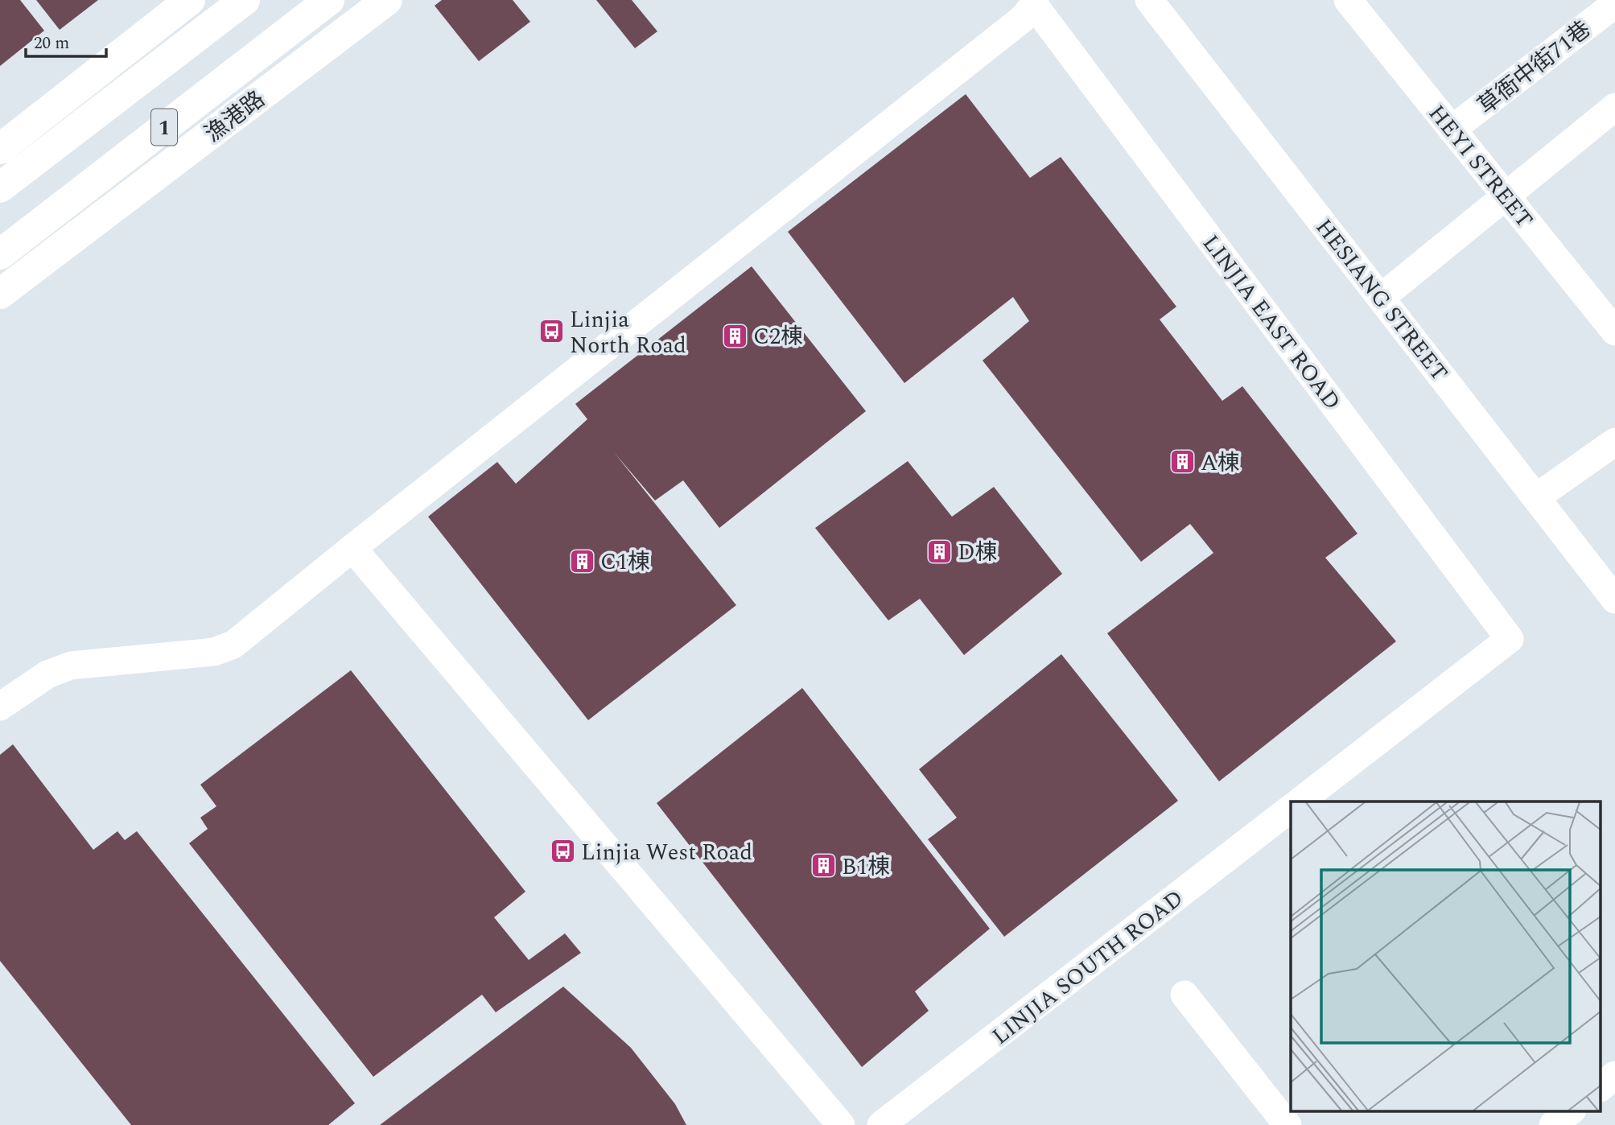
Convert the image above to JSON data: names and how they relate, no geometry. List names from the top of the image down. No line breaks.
{"streets":{"main road":["漁港路","1"],"street":["草衙中街71巷","HEYI STREET","HESIANG STREET","LINJIA EAST ROAD","LINJIA SOUTH ROAD"]},"crossings":[["草衙中街71巷","HEYI STREET"]],"places":{"bus stop":["Linjia North Road","Linjia West Road"],"building":["C2棟","A棟","D棟","C1棟","B1棟"]},"scale_bar":"20 m"}
